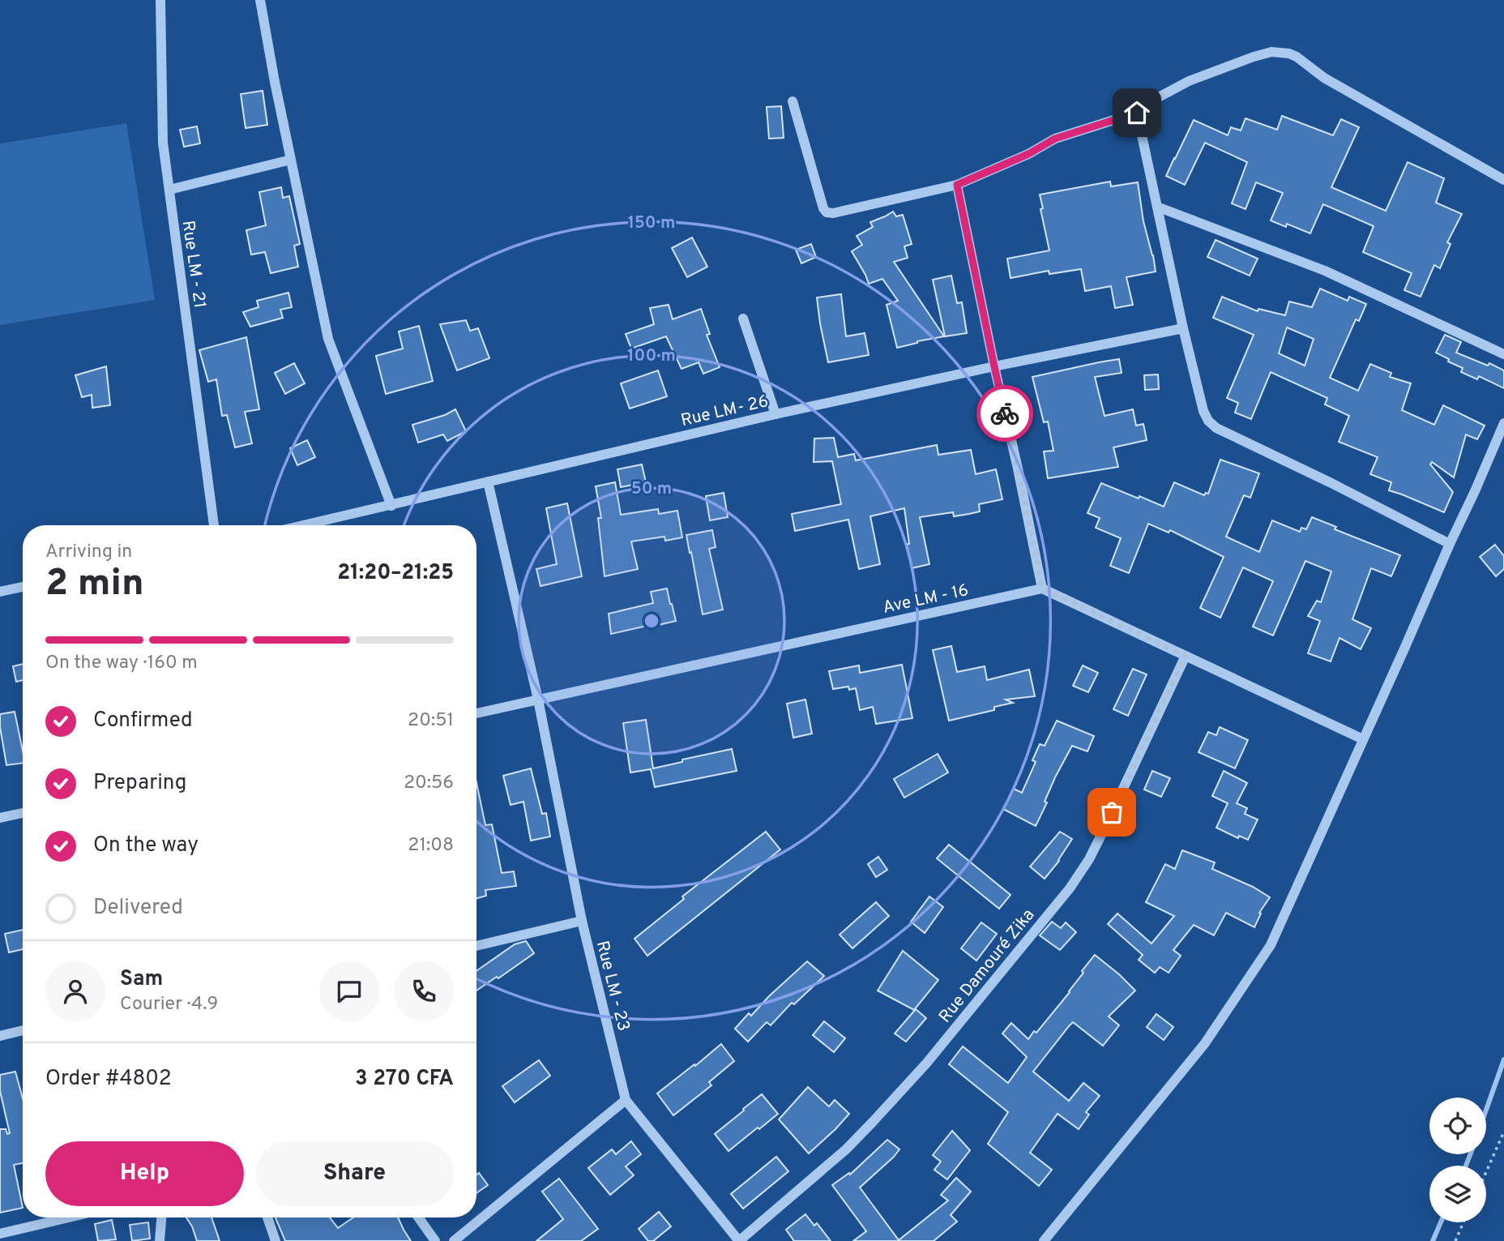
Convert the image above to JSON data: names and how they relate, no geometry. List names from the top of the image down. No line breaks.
{"streets":{"street":["Rue LM - 21","Rue LM- 26","Ave LM - 16","Rue Damouré Zika","Rue LM - 23"]},"crossings":[["Rue LM- 26","Rue LM - 23"],["Ave LM - 16","Rue LM - 23"],["Rue Damouré Zika","Rue LM - 23"]],"page":{"heading":["2 min","Arriving in","21:20–21:25"],"panel":["Sam","Courier · 4.9","Order #4802","3 270 CFA"],"bar":"On the way · 160 m","list":[["Confirmed","20:51"],["Preparing","20:56"],["On the way","21:08"],"Delivered"],"buttons":["Help","Share"]},"rings":["150 m","100 m","50 m"]}
